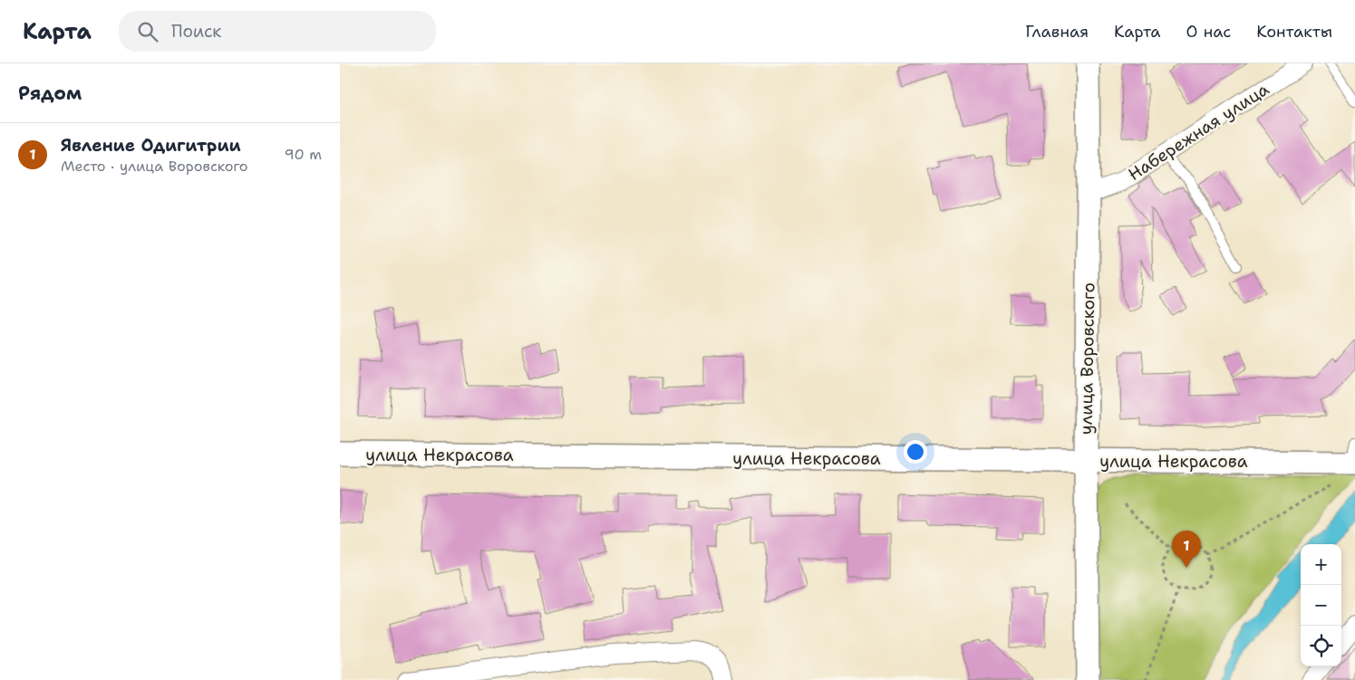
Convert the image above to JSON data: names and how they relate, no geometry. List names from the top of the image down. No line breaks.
{"streets":{"street":["Набережная улица","улица Воровского","улица Некрасова"]},"crossings":[["Набережная улица","улица Воровского"],["улица Воровского","улица Некрасова"]],"page":{"header":"Карта","search":"Поиск","nav":["Главная","Карта","О нас","Контакты"],"heading":"Рядом","list":[{"mark":"1","name":"Явление Одигитрии","note":"Место · улица Воровского","value":"90 m"}],"pins":"1","map_buttons":["+","−"]}}
